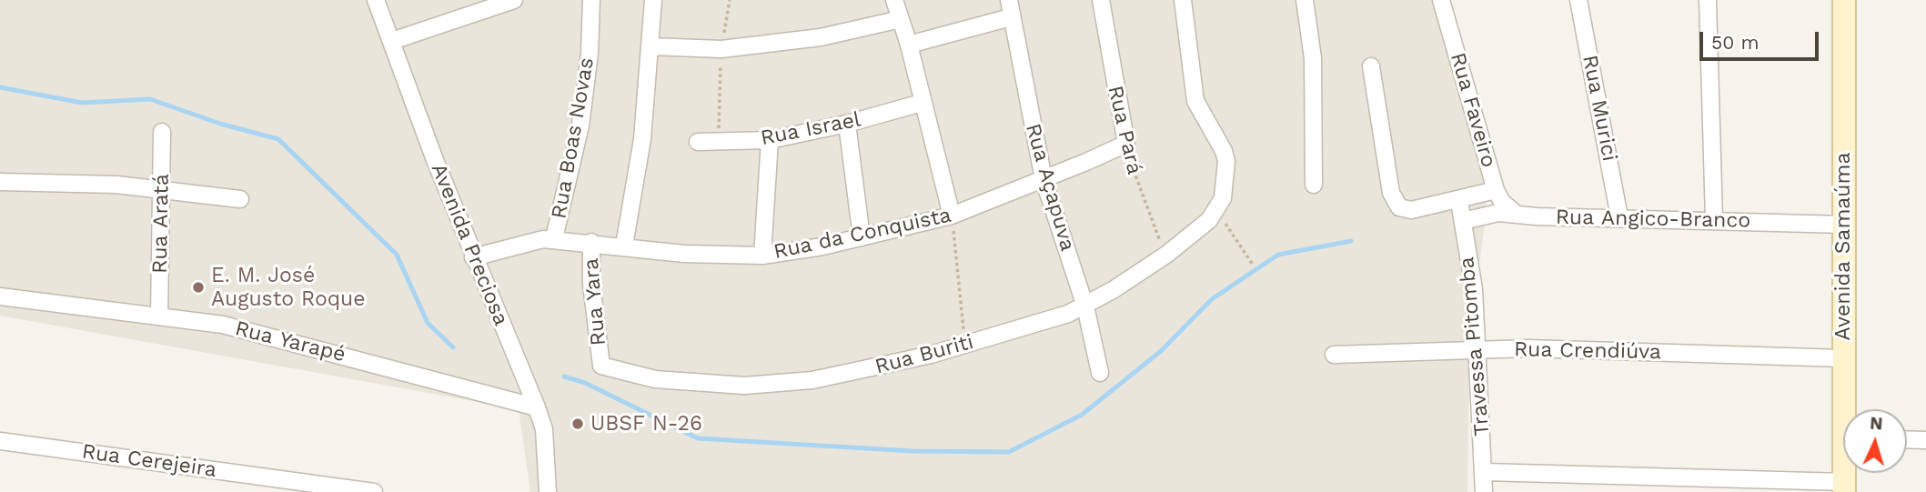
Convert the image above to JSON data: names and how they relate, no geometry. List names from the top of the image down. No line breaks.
{"streets":{"street":["Rua Murici","Rua Faveiro","Rua Israel","Rua Pará","Rua Boas Novas","Rua Açapuva","Rua Angico-Branco","Rua Aratá","Rua da Conquista","Avenida Preciosa","Avenida Samaúma","Rua Yara","Rua Yarapé","Travessa Pitomba","Rua Crendiúva","Rua Buriti","Rua Cerejeira"]},"crossings":[["Rua Murici","Rua Angico-Branco"],["Rua Faveiro","Rua Angico-Branco"],["Rua Pará","Rua da Conquista"],["Rua Pará","Rua Buriti"],["Rua Boas Novas","Rua da Conquista"],["Rua Açapuva","Rua da Conquista"],["Rua Açapuva","Rua Buriti"],["Rua Angico-Branco","Avenida Samaúma"],["Rua Angico-Branco","Travessa Pitomba"],["Rua Aratá","Rua Yarapé"],["Rua da Conquista","Avenida Preciosa"],["Rua da Conquista","Rua Yara"],["Avenida Preciosa","Rua Yarapé"],["Avenida Samaúma","Rua Crendiúva"],["Rua Yara","Rua Buriti"],["Travessa Pitomba","Rua Crendiúva"]],"places":["E. M. José Augusto Roque","UBSF N-26"],"scale_bar":"50 m","north":"top"}
